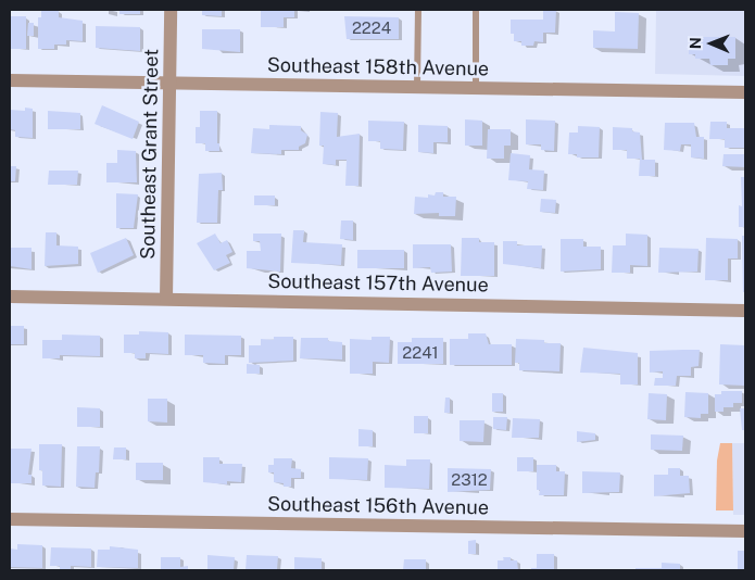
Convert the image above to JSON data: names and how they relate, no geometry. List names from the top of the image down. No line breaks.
{"streets":{"street":["Southeast 158th Avenue","Southeast Grant Street","Southeast 157th Avenue","Southeast 156th Avenue"]},"crossings":[["Southeast 158th Avenue","Southeast Grant Street"],["Southeast Grant Street","Southeast 157th Avenue"]],"house_numbers":["2224","2241","2312"],"north":"left"}
